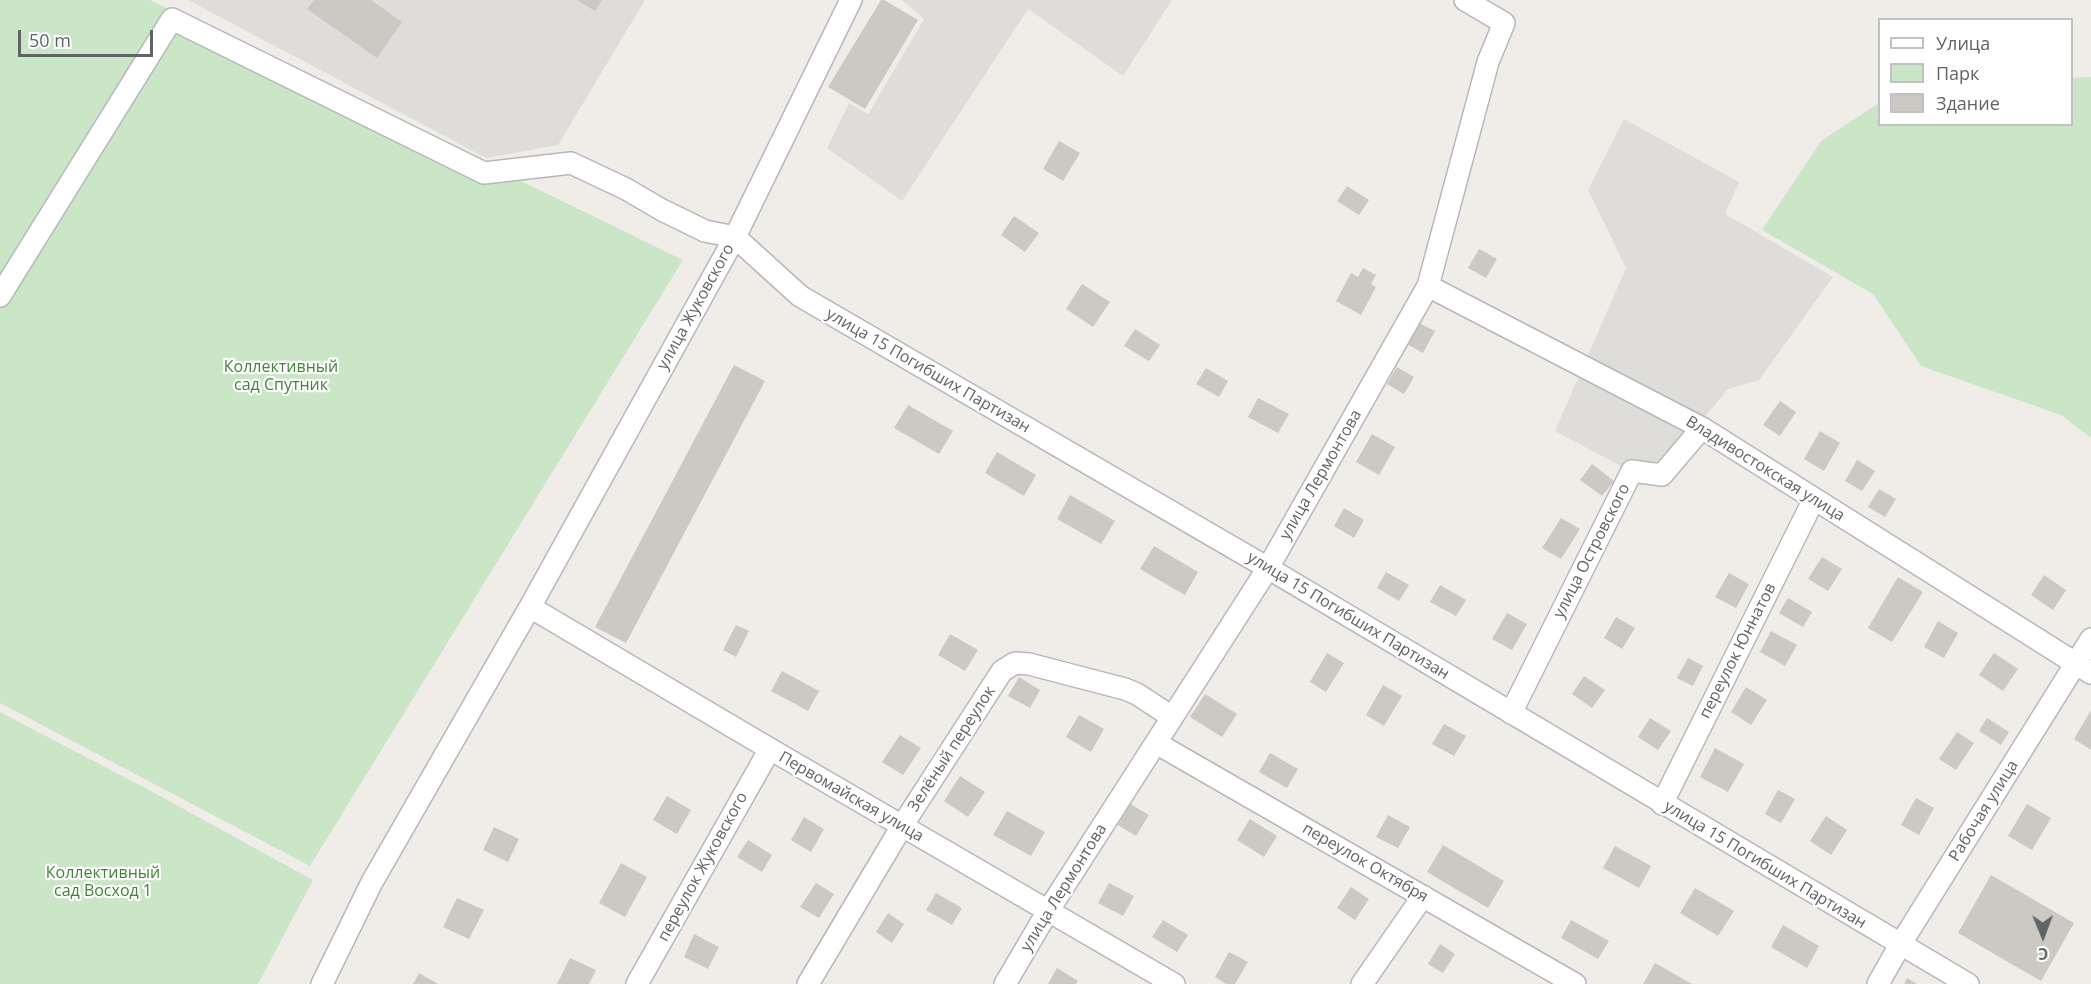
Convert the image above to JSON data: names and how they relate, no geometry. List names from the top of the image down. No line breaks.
{"streets":{"street":["улица Жуковского","улица 15 Погибших Партизан","Владивостокская улица","улица Лермонтова","улица Островского","переулок Юннатов","Зелёный переулок","Первомайская улица","Рабочая улица","переулок Октября","переулок Жуковского"]},"crossings":[["улица Жуковского","улица 15 Погибших Партизан"],["улица Жуковского","Первомайская улица"],["улица 15 Погибших Партизан","улица Лермонтова"],["улица 15 Погибших Партизан","улица Островского"],["улица 15 Погибших Партизан","переулок Юннатов"],["улица 15 Погибших Партизан","Рабочая улица"],["Владивостокская улица","улица Лермонтова"],["Владивостокская улица","улица Островского"],["Владивостокская улица","переулок Юннатов"],["Владивостокская улица","Рабочая улица"],["улица Лермонтова","Зелёный переулок"],["улица Лермонтова","Первомайская улица"],["улица Лермонтова","переулок Октября"],["Зелёный переулок","Первомайская улица"],["Первомайская улица","переулок Жуковского"]],"parks":["Коллективный сад Спутник","Коллективный сад Восход 1"],"legend":["Улица","Парк","Здание"],"scale_bar":"50 m","north":"bottom"}
